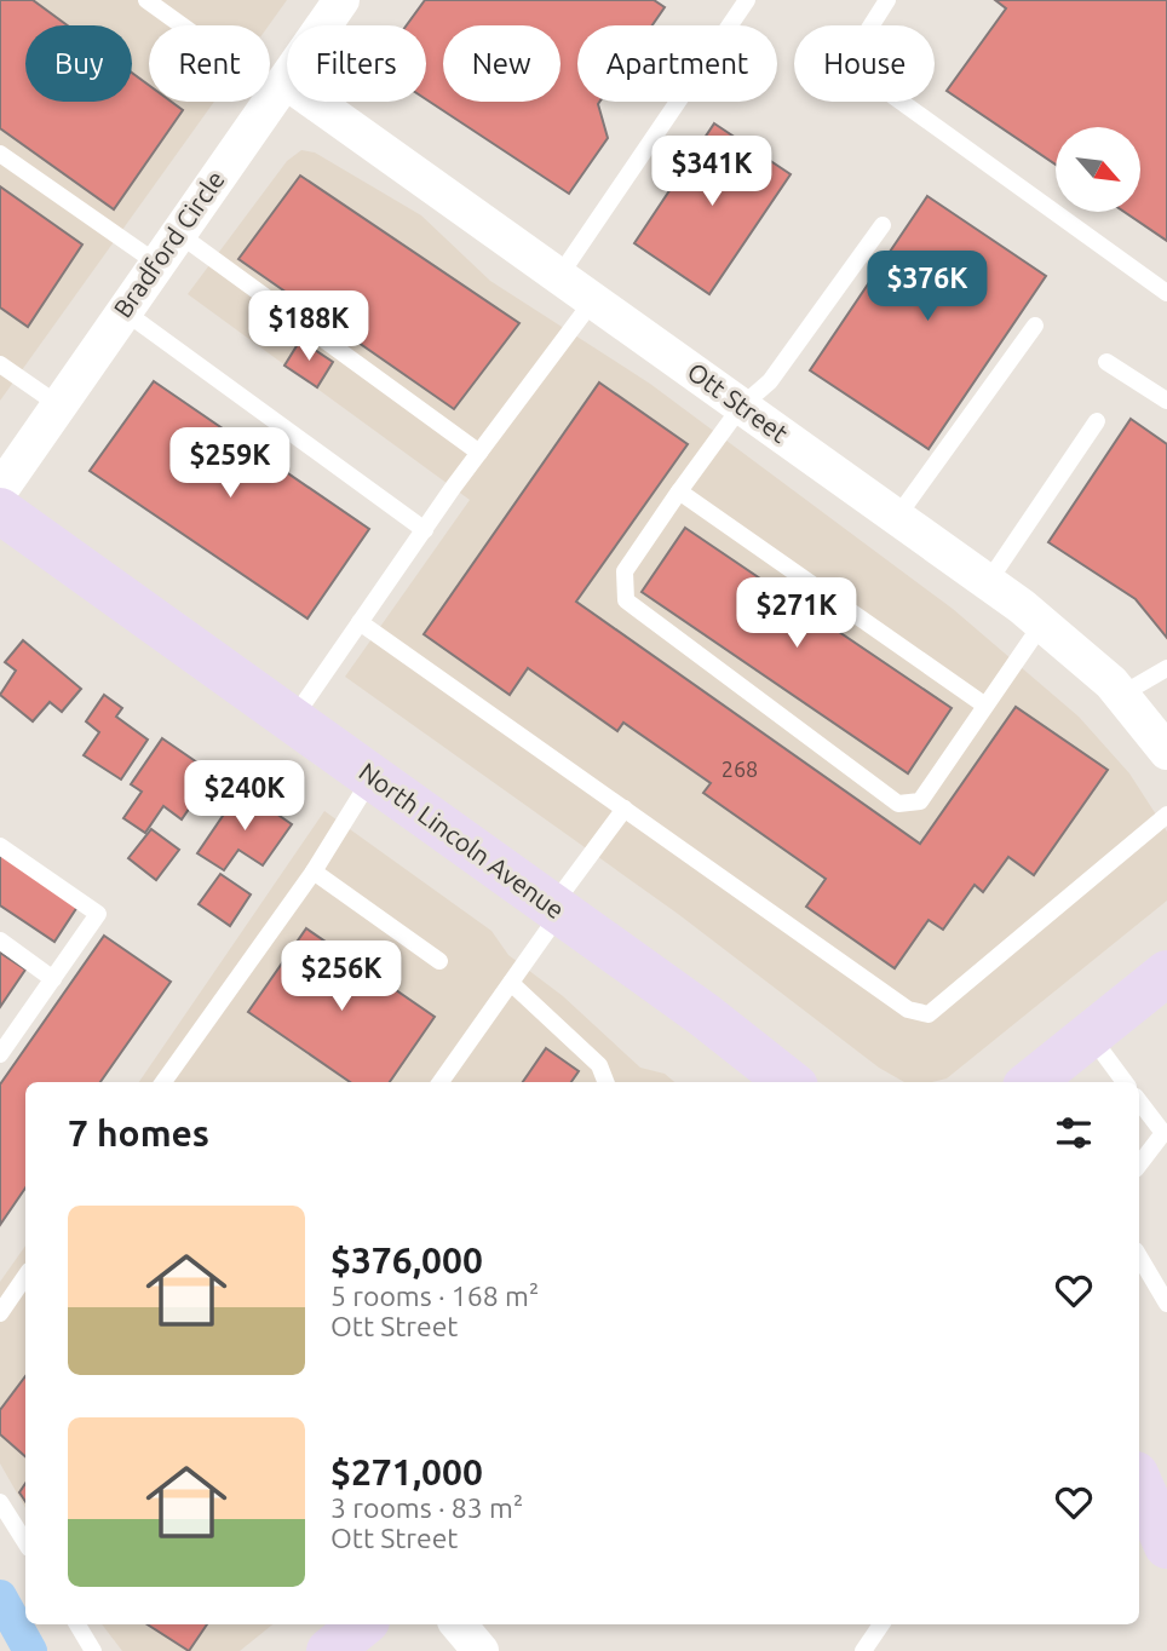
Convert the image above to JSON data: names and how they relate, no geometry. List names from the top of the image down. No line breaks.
{"streets":{"main road":["North Lincoln Avenue"],"street":["Bradford Circle","Ott Street"]},"crossings":[["Bradford Circle","Ott Street"]],"house_numbers":["268"],"north":"bottom right","page":{"chip":["Buy","Rent","Filters","New","Apartment","House"],"price":["$341K","$376K","$188K","$259K","$271K","$240K","$256K"],"heading":"7 homes","list":[{"name":"$376,000","note":"5 rooms · 168 m² · Ott Street"},{"name":"$271,000","note":"3 rooms · 83 m² · Ott Street"}]}}
